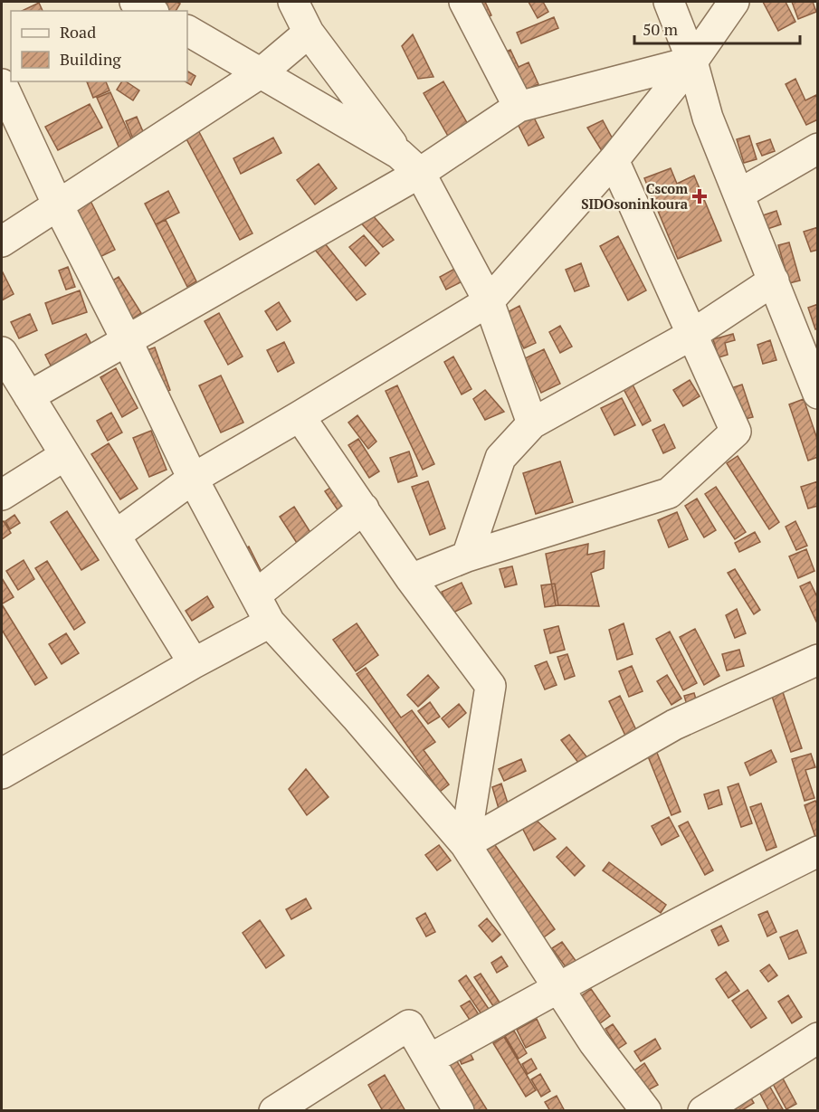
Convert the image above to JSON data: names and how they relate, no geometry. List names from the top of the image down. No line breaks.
{"places":{"health":["Cscom SIDOsoninkoura"]},"legend":["Road","Building"],"scale_bar":"50 m"}
